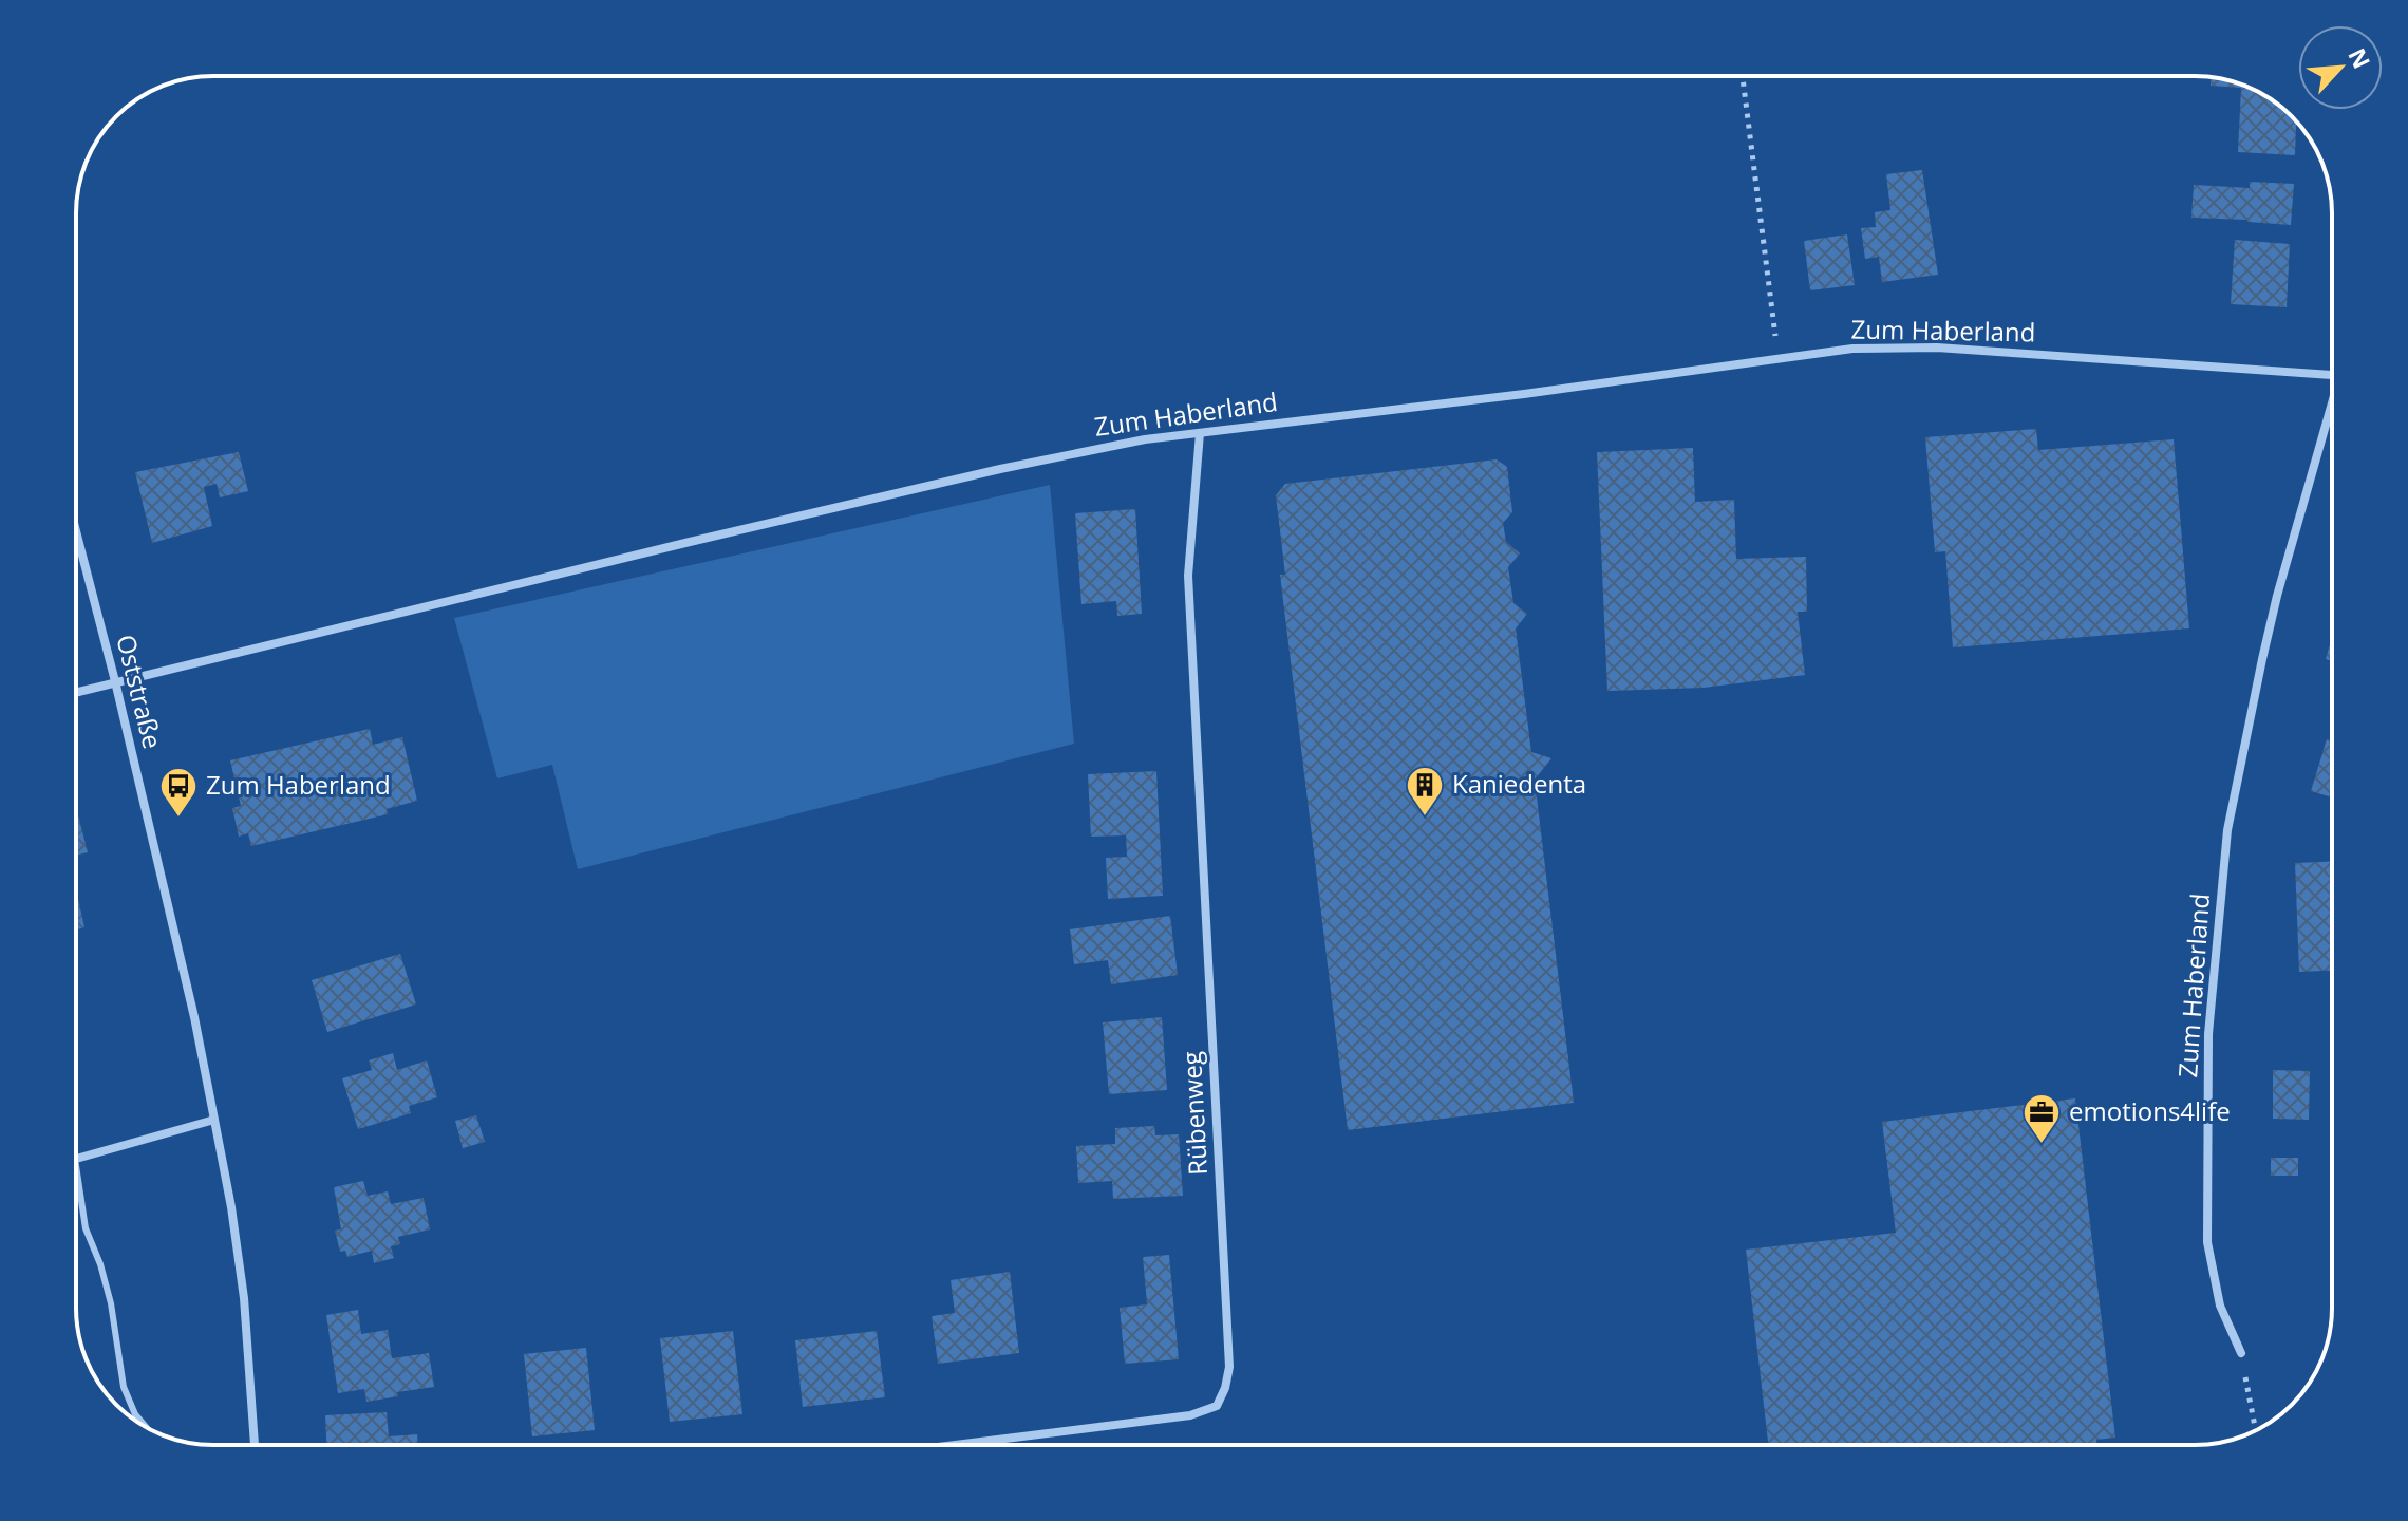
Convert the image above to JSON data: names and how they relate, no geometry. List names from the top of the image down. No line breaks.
{"streets":{"street":["Zum Haberland","Oststraße","Rübenweg"]},"crossings":[["Zum Haberland","Oststraße"],["Zum Haberland","Rübenweg"]],"places":{"building":["Kaniedenta"],"bus stop":["Zum Haberland"],"office":["emotions4life"]},"north":"top right"}
